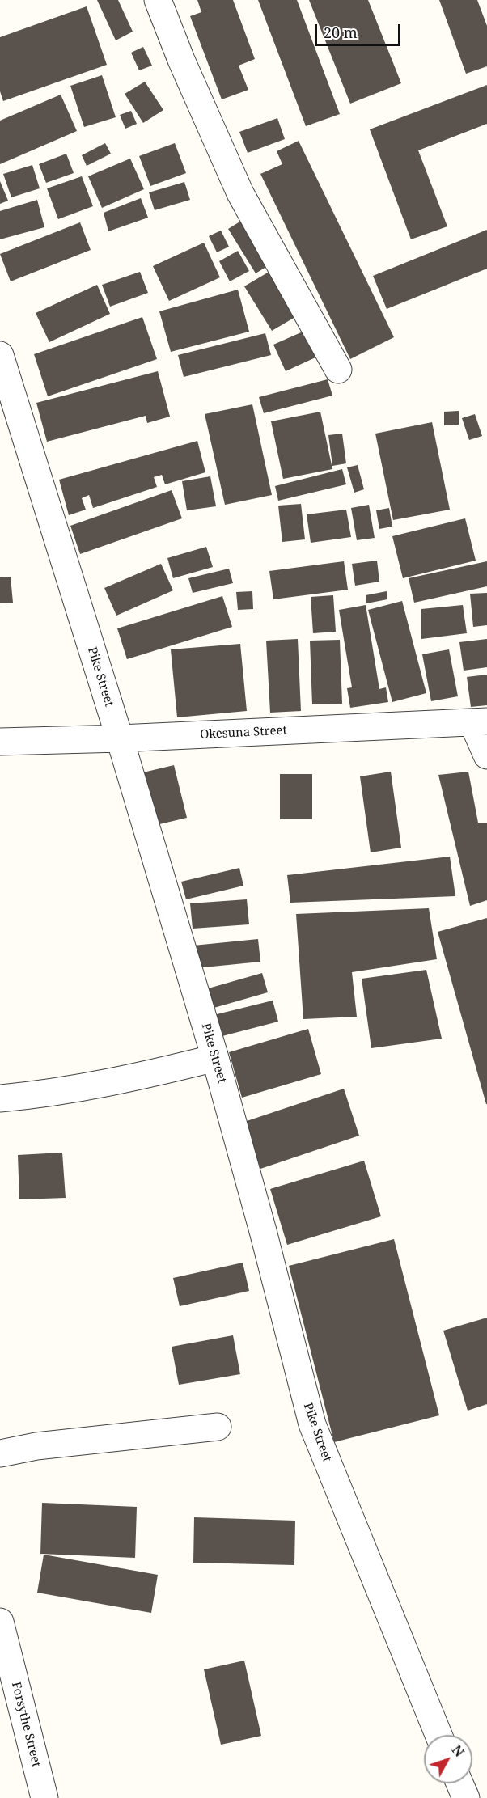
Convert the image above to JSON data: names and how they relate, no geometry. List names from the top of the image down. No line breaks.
{"streets":{"street":["Pike Street","Okesuna Street","Forsythe Street"]},"crossings":[["Pike Street","Okesuna Street"]],"scale_bar":"20 m","north":"top right"}
